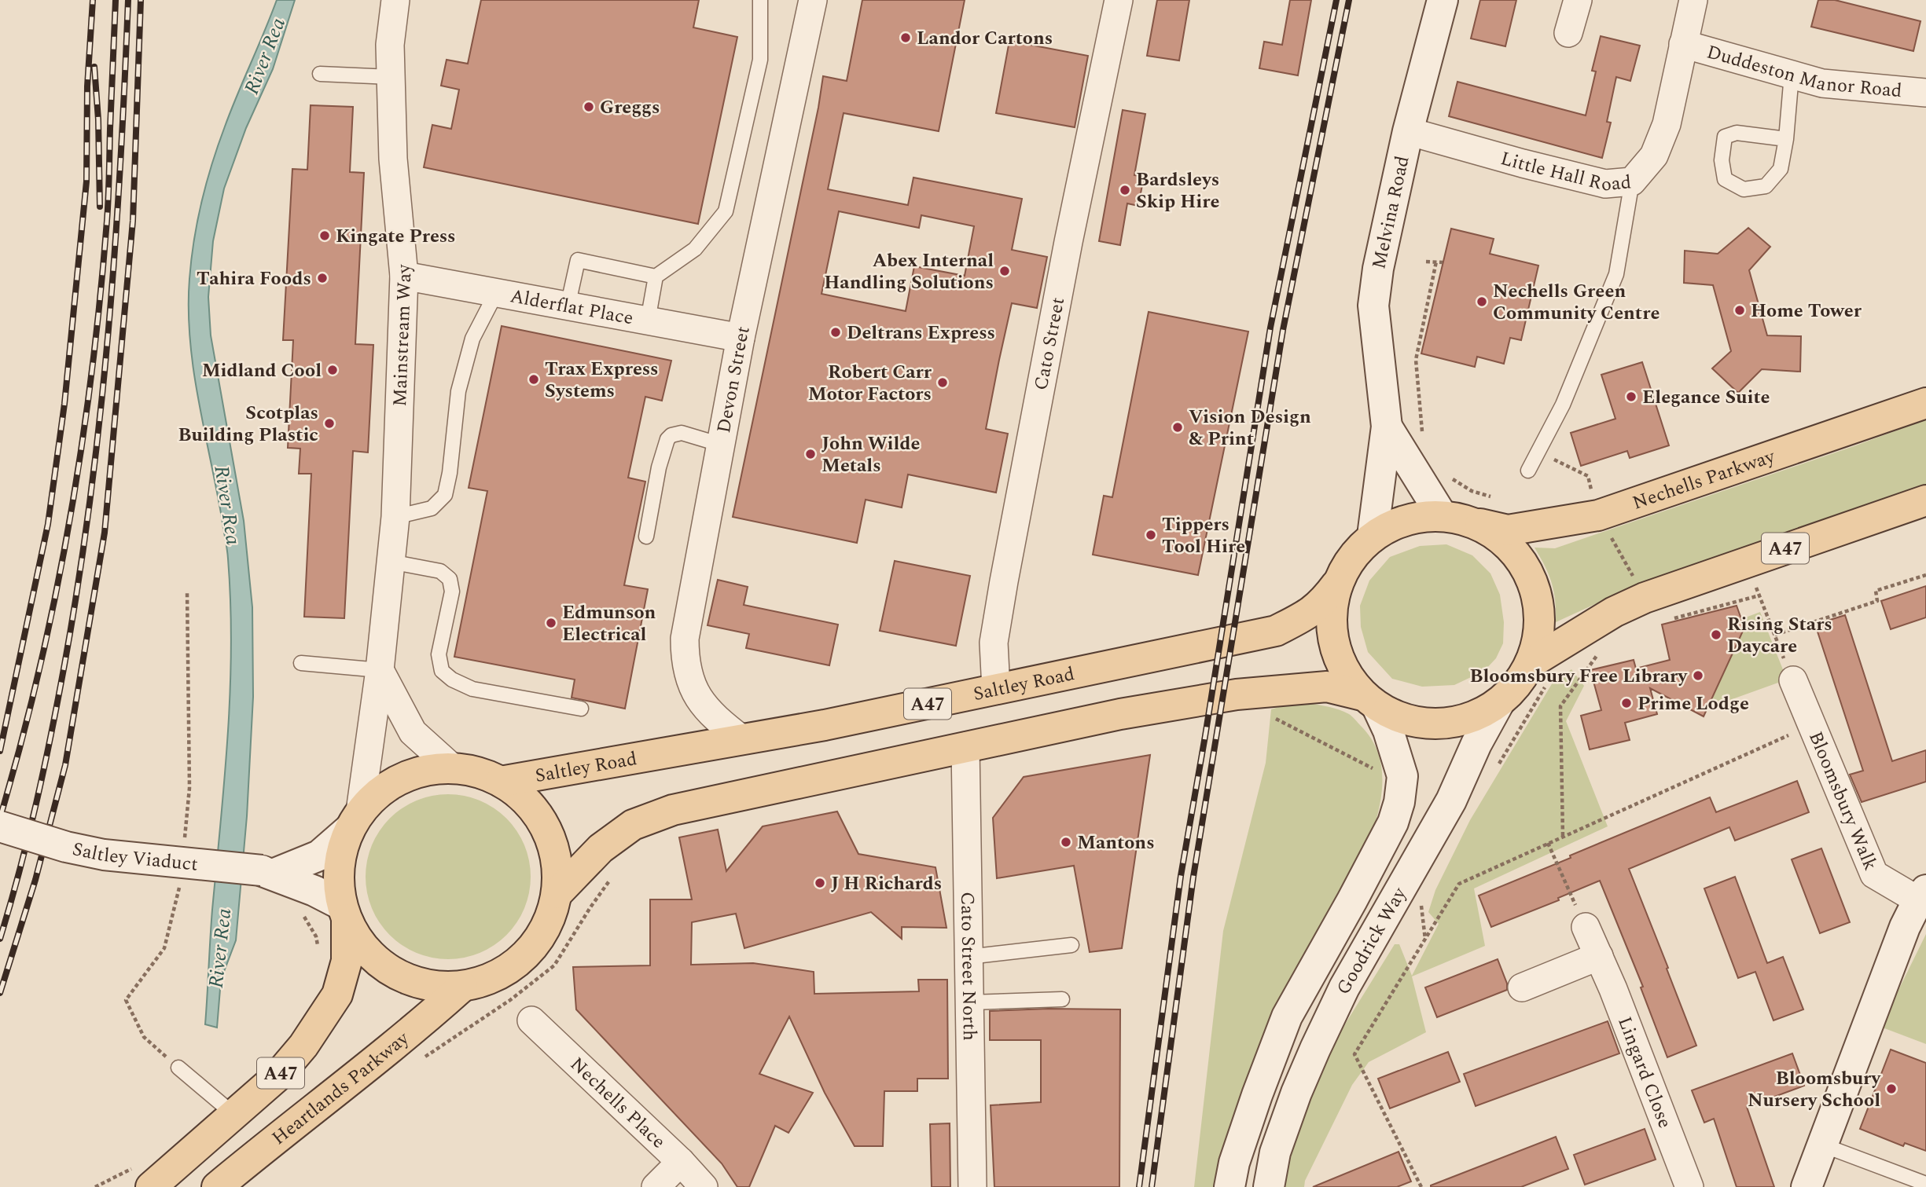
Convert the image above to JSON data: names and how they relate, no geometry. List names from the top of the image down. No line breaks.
{"streets":{"main road":["Melvina Road","Nechells Parkway","A47","Saltley Road","Saltley Viaduct","Goodrick Way","Heartlands Parkway"],"street":["Duddeston Manor Road","Little Hall Road","Alderflat Place","Mainstream Way","Cato Street","Devon Street","Bloomsbury Walk","Cato Street North","Lingard Close","Nechells Place"]},"crossings":[["Duddeston Manor Road","Little Hall Road"],["Little Hall Road","Melvina Road"],["Melvina Road","A47"],["Alderflat Place","Mainstream Way"],["Alderflat Place","Devon Street"],["Mainstream Way","Saltley Viaduct"],["Cato Street","Saltley Road"],["Devon Street","Saltley Road"],["Nechells Parkway","A47"],["A47","Saltley Road"],["A47","Saltley Viaduct"],["A47","Goodrick Way"],["A47","Cato Street North"]],"water":["River Rea"],"places":["Landor Cartons","Greggs","Bardsleys Skip Hire","Kingate Press","Abex Internal Handling Solutions","Tahira Foods","Nechells Green Community Centre","Home Tower","Deltrans Express","Midland Cool","Trax Express Systems","Robert Carr Motor Factors","Elegance Suite","Scotplas Building Plastic","Vision Design & Print","John Wilde Metals","Tippers Tool Hire","Edmunson Electrical","Rising Stars Daycare","Bloomsbury Free Library","Prime Lodge","Mantons","J H Richards","Bloomsbury Nursery School"]}
